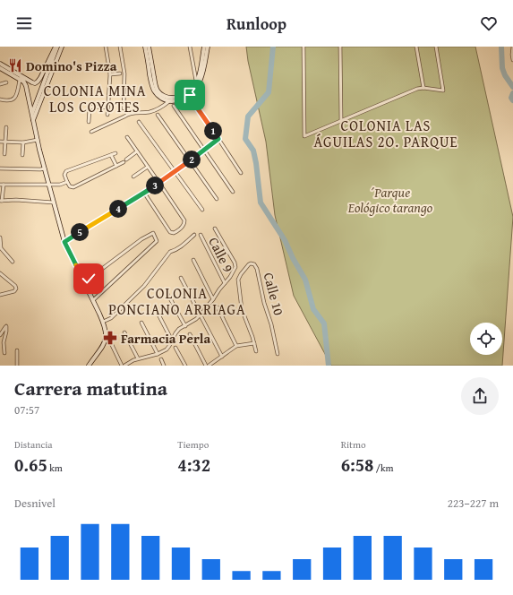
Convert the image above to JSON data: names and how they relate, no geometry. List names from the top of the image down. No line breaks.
{"streets":{"street":["Calle 9","Calle 10"]},"crossings":[["Calle 9","Calle 10"]],"districts":["COLONIA MINA LOS COYOTES","COLONIA LAS ÁGUILAS 2O. PARQUE","COLONIA PONCIANO ARRIAGA"],"parks":["´Parque Eológico tarango"],"places":{"restaurant":["Domino's Pizza"],"pharmacy":["Farmacia Perla"]},"page":{"header":"Runloop","pins":["1","2","3","4","5"],"heading":["Carrera matutina","07:57"],"stats":[["Distancia","0.65 km"],["Tiempo","4:32"],["Ritmo","6:58 /km"]],"chart":["Desnivel","223–227 m"]}}
